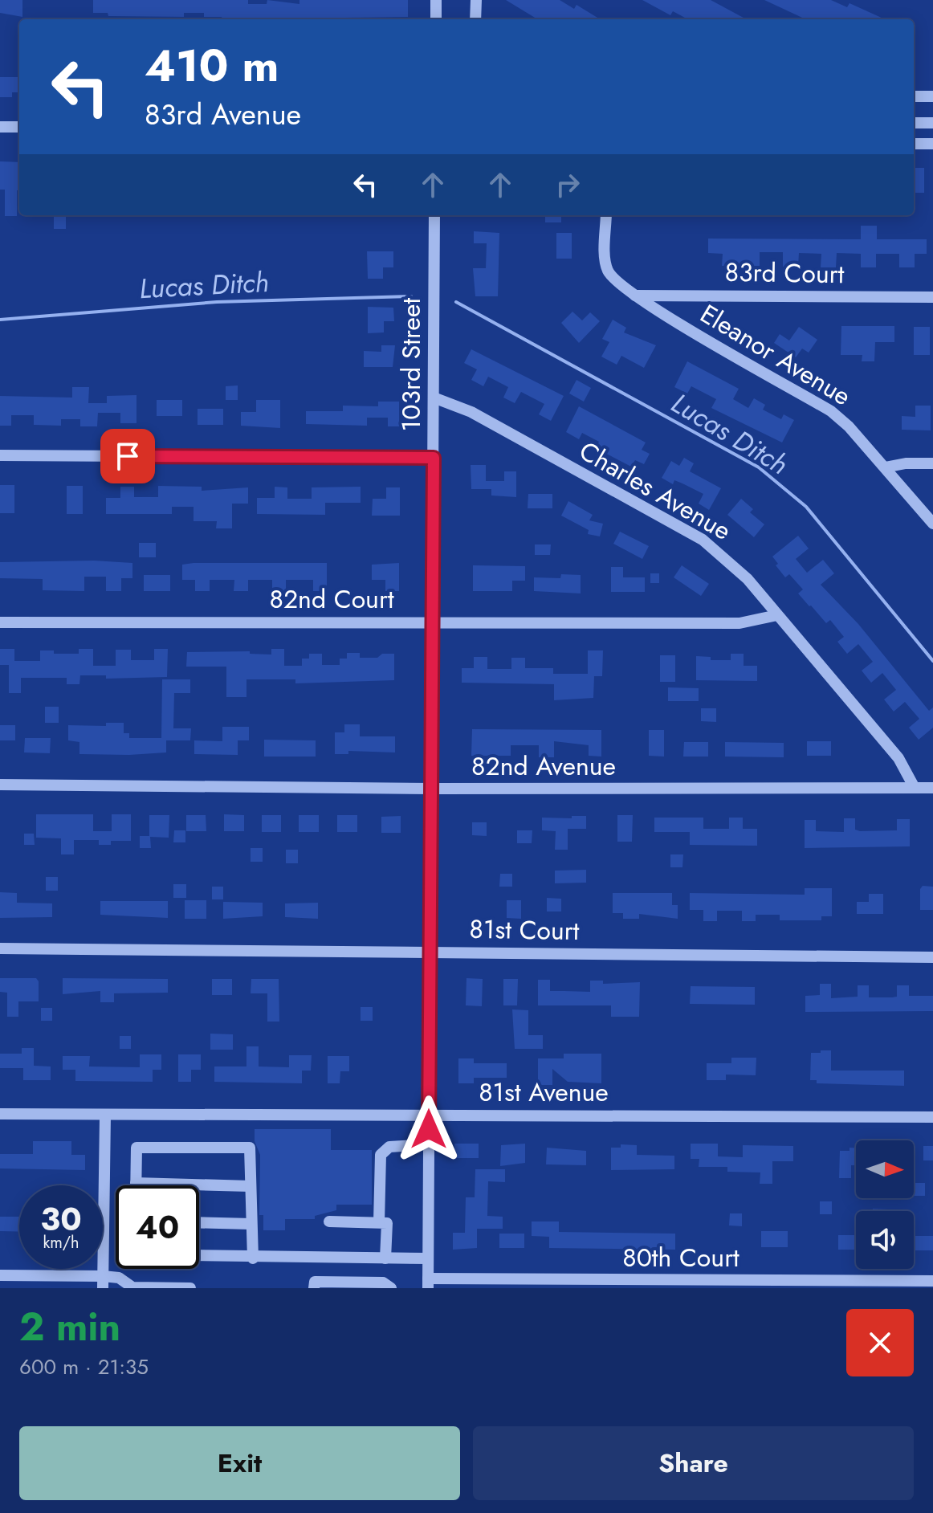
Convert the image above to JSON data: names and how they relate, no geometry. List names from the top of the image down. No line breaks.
{"streets":{"street":["83rd Court","Eleanor Avenue","103rd Street","Charles Avenue","82nd Court","82nd Avenue","81st Court","81st Avenue","80th Court"]},"crossings":[["83rd Court","Eleanor Avenue"],["103rd Street","Charles Avenue"],["103rd Street","82nd Court"],["103rd Street","82nd Avenue"],["103rd Street","81st Court"],["103rd Street","81st Avenue"],["103rd Street","80th Court"],["Charles Avenue","82nd Court"],["Charles Avenue","82nd Avenue"]],"water":["Lucas Ditch"],"north":"right","page":{"turn":["410 m","83rd Avenue"],"speed":"30 km/h","limit":"40","heading":["2 min","600 m · 21:35"],"buttons":["Exit","Share"]}}
